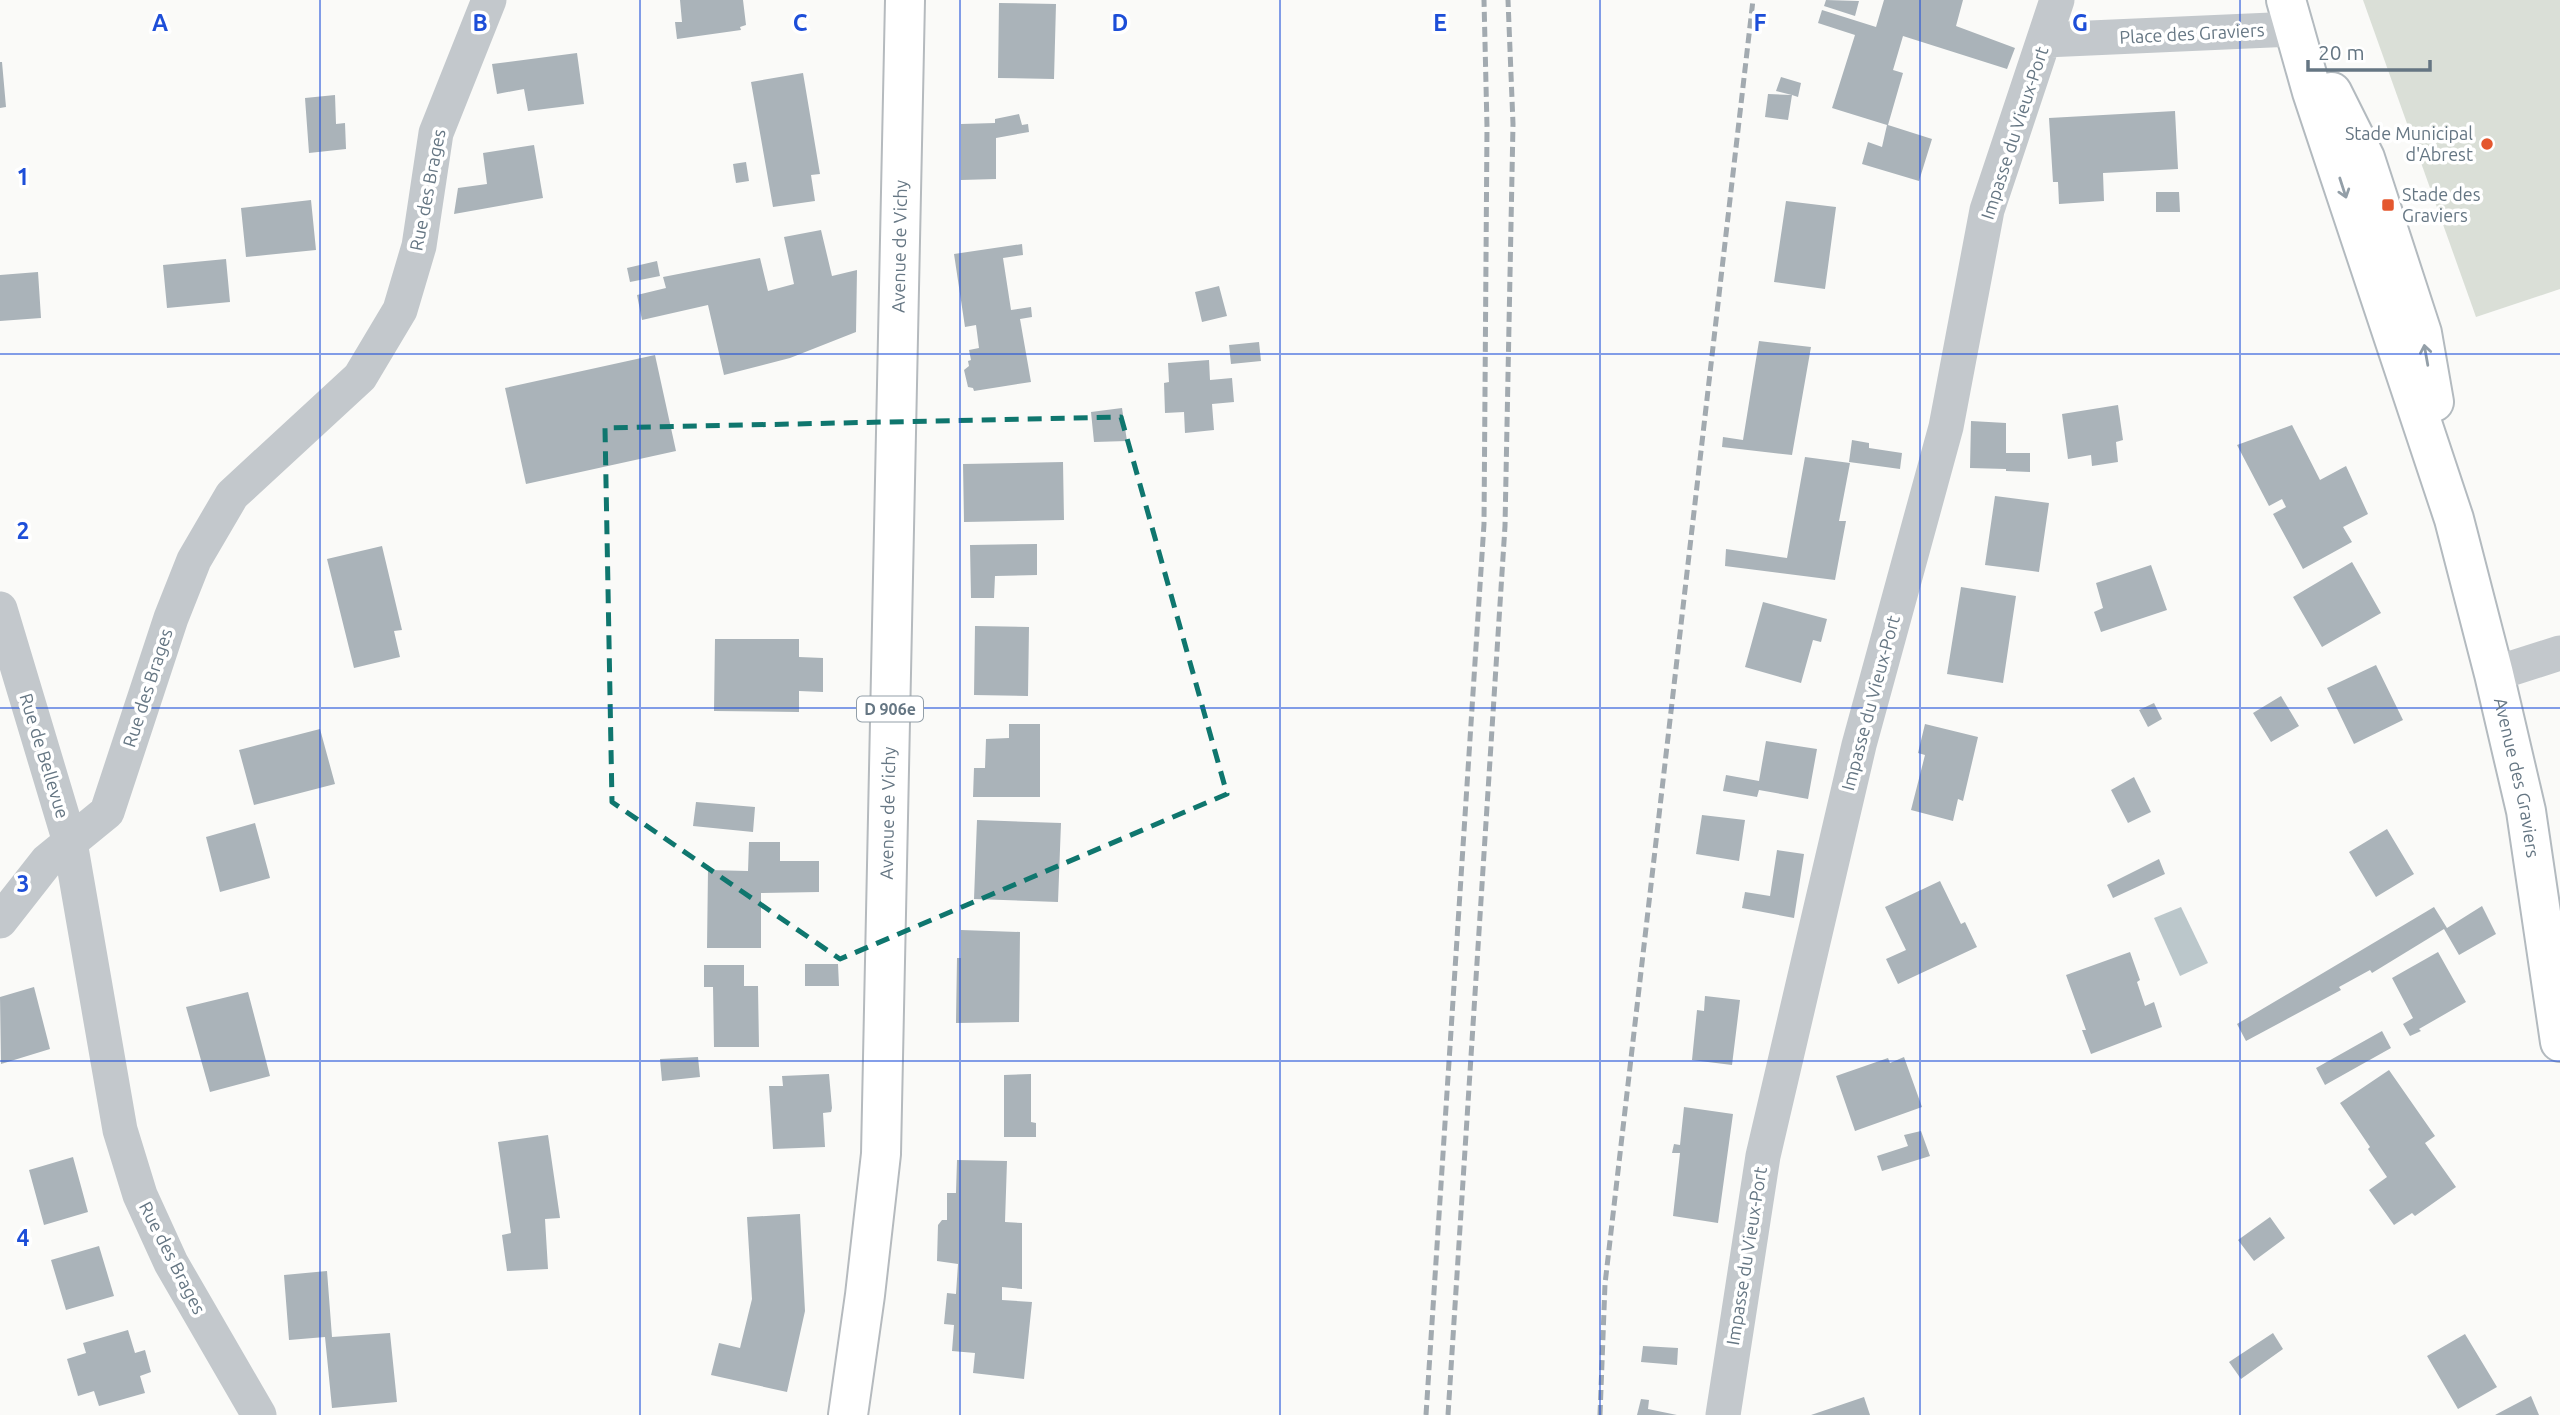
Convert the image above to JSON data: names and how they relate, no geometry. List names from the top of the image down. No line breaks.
{"streets":{"main road":["Avenue de Vichy","D 906e","Avenue des Graviers"],"street":["Place des Graviers","Impasse du Vieux-Port","Rue des Brages","Rue de Bellevue"]},"crossings":[["Place des Graviers","Impasse du Vieux-Port"],["Place des Graviers","Avenue des Graviers"],["Rue des Brages","Rue de Bellevue"]],"places":{"other":["Stade Municipal d'Abrest"],"transit":["Stade des Graviers"]},"scale_bar":"20 m","grid":{"columns":["A","B","C","D","E","F","G"],"rows":["1","2","3","4"]}}
